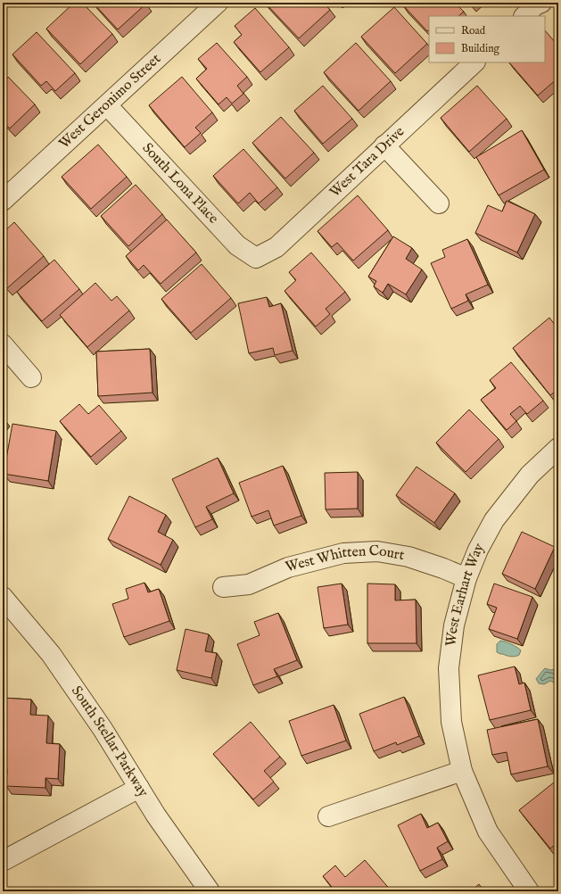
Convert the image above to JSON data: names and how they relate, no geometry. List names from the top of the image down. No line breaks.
{"streets":{"street":["West Geronimo Street","West Tara Drive","South Lona Place","West Whitten Court","West Earhart Way","South Stellar Parkway"]},"crossings":[["West Geronimo Street","South Lona Place"],["West Tara Drive","South Lona Place"],["West Whitten Court","West Earhart Way"]],"legend":["Road","Building"]}
